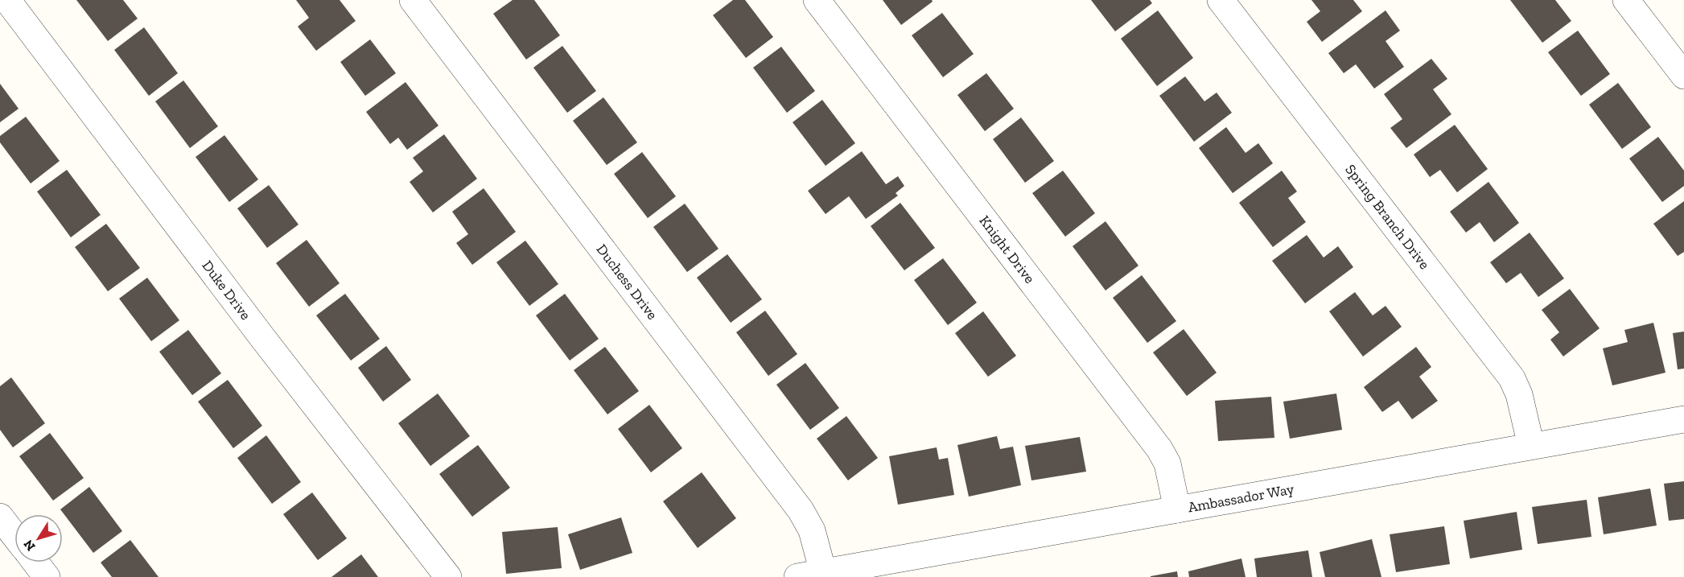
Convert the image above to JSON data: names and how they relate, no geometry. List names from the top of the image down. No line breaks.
{"streets":{"street":["Spring Branch Drive","Knight Drive","Duchess Drive","Duke Drive","Ambassador Way"]},"crossings":[["Spring Branch Drive","Ambassador Way"],["Knight Drive","Ambassador Way"],["Duchess Drive","Ambassador Way"]],"north":"bottom left"}
